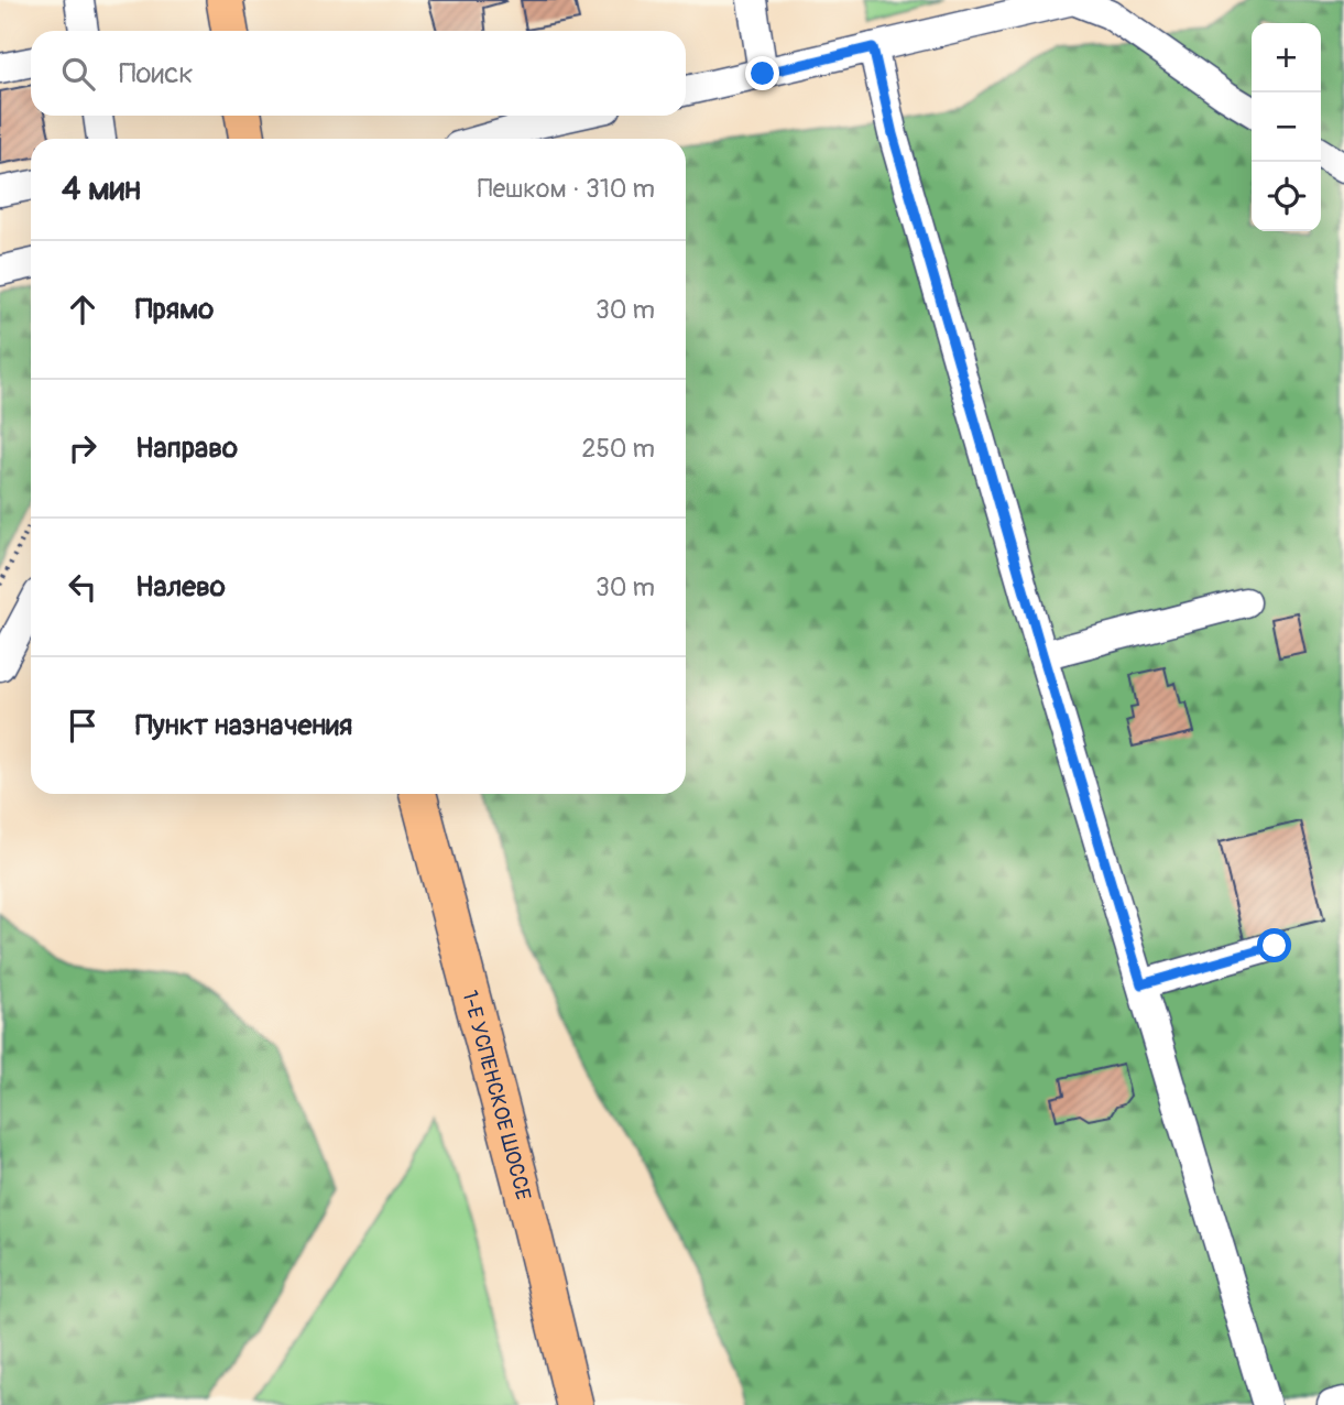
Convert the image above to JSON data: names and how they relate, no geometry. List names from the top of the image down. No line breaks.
{"streets":{"main road":["1-Е УСПЕНСКОЕ ШОССЕ"]},"page":{"map_buttons":["+","−"],"search":"Поиск","heading":["4 мин","Пешком · 310 m"],"list":[["Прямо","30 m"],["Направо","250 m"],["Налево","30 m"],"Пункт назначения"]}}
